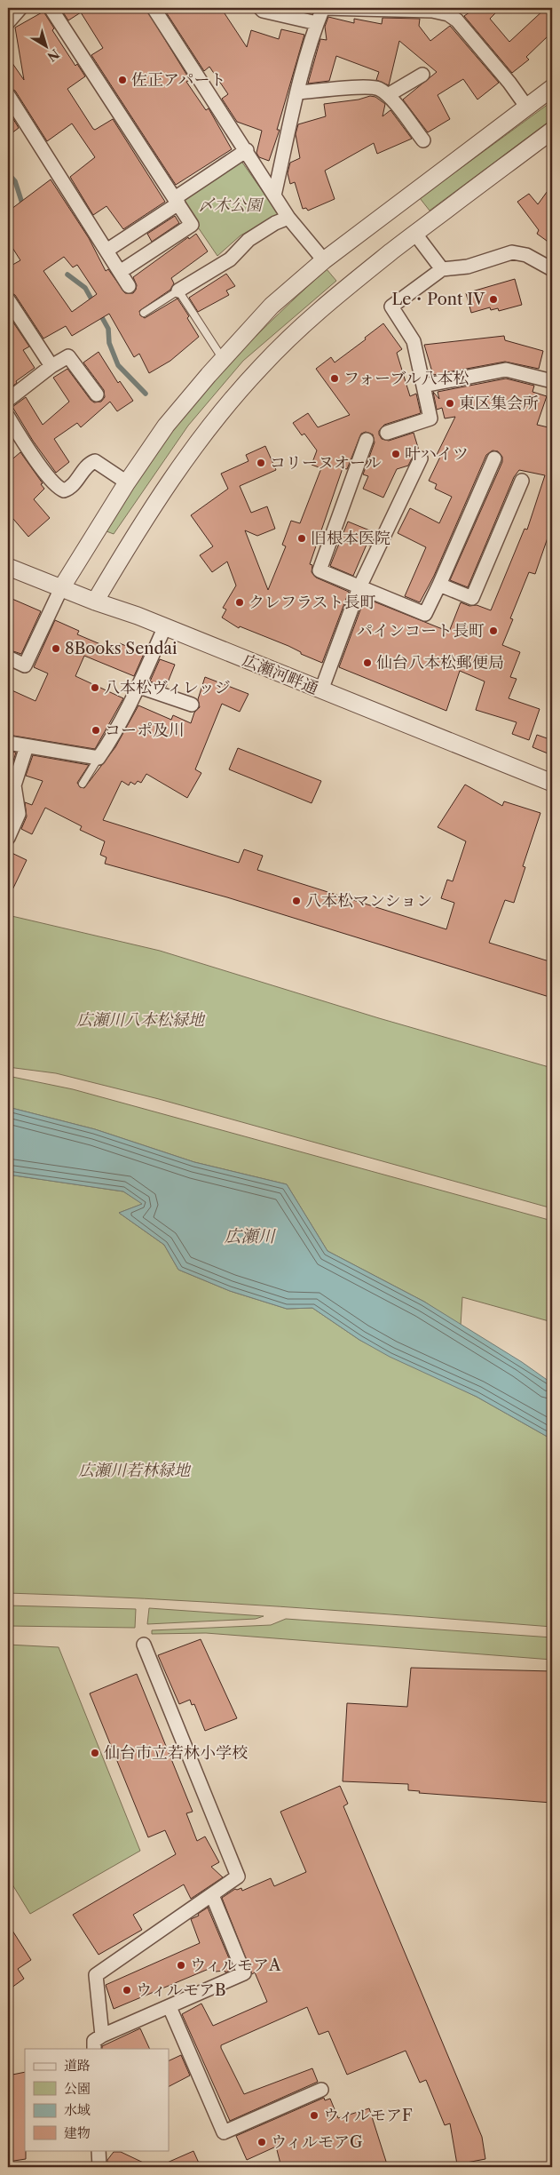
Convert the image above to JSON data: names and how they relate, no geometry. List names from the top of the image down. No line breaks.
{"streets":{"street":["広瀬河畔通"]},"water":["広瀬川"],"parks":["〆木公園","広瀬川八本松緑地","広瀬川若林緑地"],"places":["佐正アパート","Le・Pont IV","フォーブル八本松","東区集会所","叶ハイツ","コリーヌオール","旧根本医院","クレフラスト長町","パインコート長町","8Books Sendai","仙台八本松郵便局","八本松ヴィレッジ","コーポ及川","八本松マンション","仙台市立若林小学校","ウィルモアA","ウィルモアB","ウィルモアF","ウィルモアG"],"legend":["道路","公園","水域","建物"],"north":"bottom right"}
